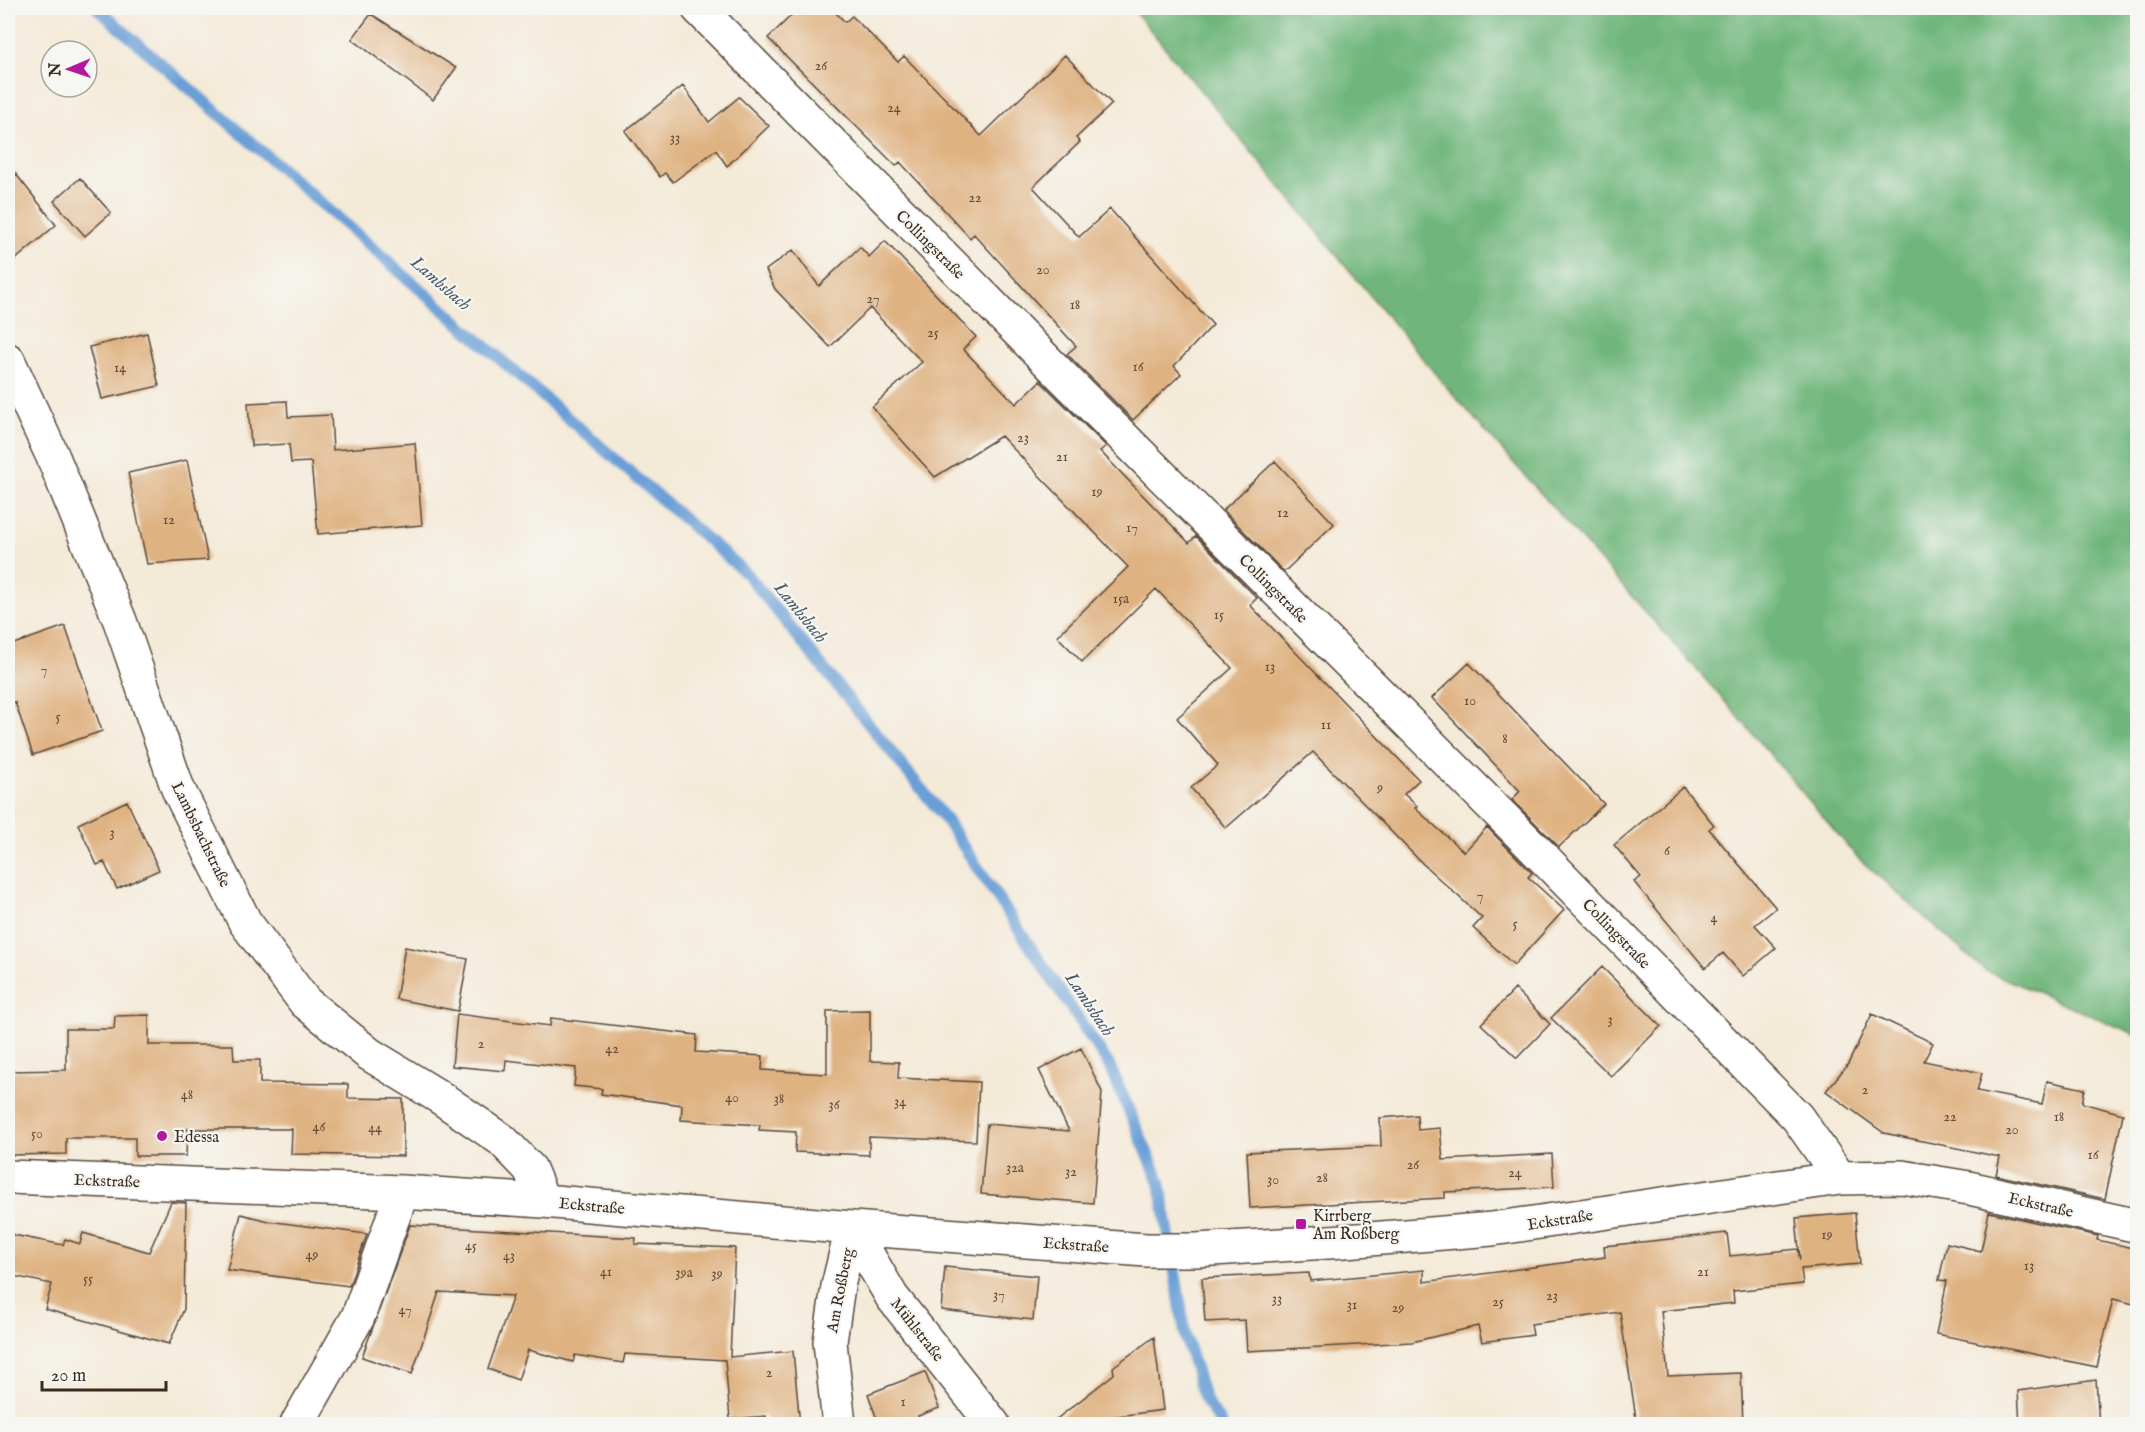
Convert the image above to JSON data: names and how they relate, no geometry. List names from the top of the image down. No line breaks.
{"streets":{"street":["Collingstraße","Lambsbachstraße","Eckstraße","Am Roßberg","Mühlstraße"]},"crossings":[["Collingstraße","Eckstraße"],["Lambsbachstraße","Eckstraße"],["Eckstraße","Am Roßberg"],["Eckstraße","Mühlstraße"],["Am Roßberg","Mühlstraße"]],"water":["Lambsbach"],"places":{"other":["Edessa"],"transit":["Kirrberg Am Roßberg"]},"house_numbers":["26","24","33","22","20","27","18","25","16","14","23","21","19","12","12","17","15a","15","13","7","10","5","11","8","9","3","6","7","4","5","3","2","42","2","48","40","38","34","36","22","18","46","44","20","50","16","26","32a","32","24","28","30","19","45","49","43","13","41","21","39a","39","55","37","23","33","25","31","29","47","2","1"],"scale_bar":"20 m","north":"left"}
